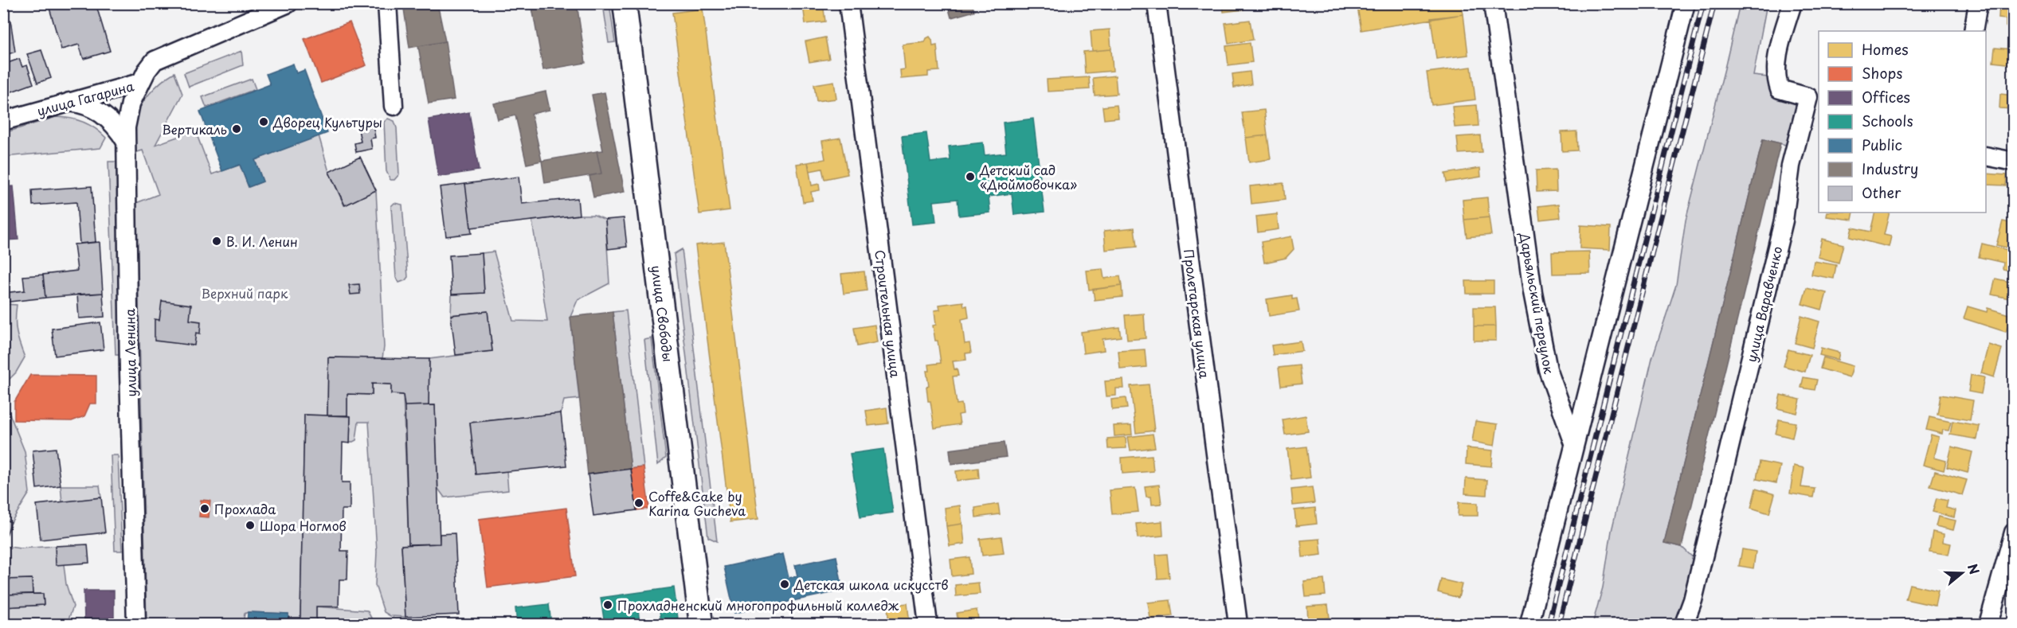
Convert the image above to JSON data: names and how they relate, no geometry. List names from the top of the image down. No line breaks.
{"streets":{"main road":["улица Свободы"],"street":["улица Гагарина","Дарьяльский переулок","улица Варавченко","Строительная улица","Пролетарская улица","улица Ленина"]},"crossings":[["улица Гагарина","улица Ленина"]],"parks":["Верхний парк"],"places":["Дворец Культуры","Вертикаль","Детский сад «Дюймовочка»","В. И. Ленин","Coffe&Cake by Karina Gucheva","Прохлада","Шора Ногмов","Детская школа искусств","Прохладненский многопрофильный колледж"],"legend":["Homes","Shops","Offices","Schools","Public","Industry","Other"],"north":"right"}
